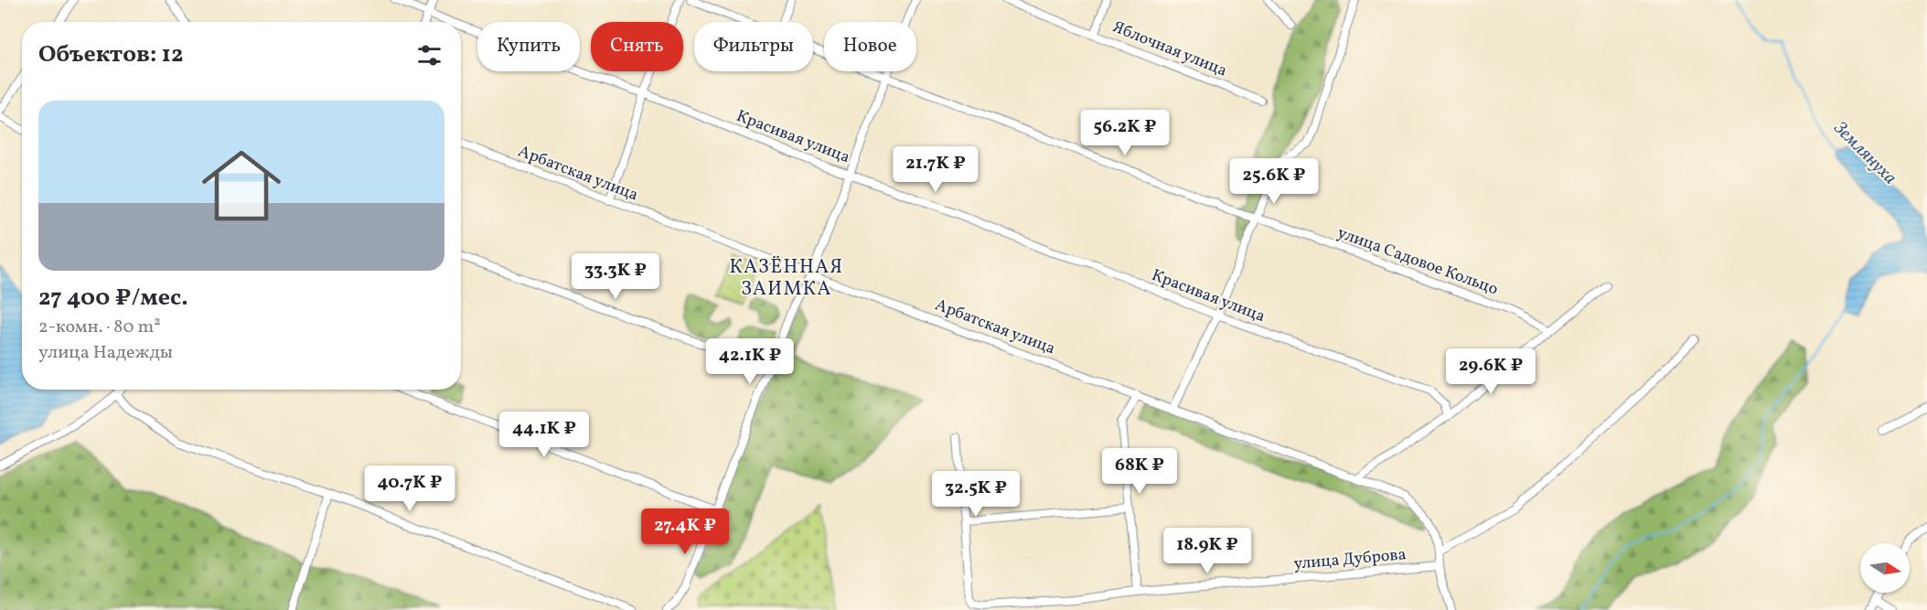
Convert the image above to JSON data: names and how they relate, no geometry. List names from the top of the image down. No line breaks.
{"streets":{"street":["Яблочная улица","Красивая улица","Арбатская улица","улица Садовое Кольцо","улица Дуброва"]},"crossings":[["Арбатская улица","улица Дуброва"]],"districts":["КАЗЁННАЯ ЗАИМКА"],"water":["Землянуха"],"north":"right","page":{"chip":["Купить","Снять","Фильтры","Новое"],"heading":"Объектов: 12","list":[{"name":"27 400 ₽/мес.","note":"2-комн. · 80 m² · улица Надежды"}],"price":["56.2K ₽","21.7K ₽","25.6K ₽","33.3K ₽","42.1K ₽","29.6K ₽","44.1K ₽","68K ₽","40.7K ₽","32.5K ₽","27.4K ₽","18.9K ₽"]}}
